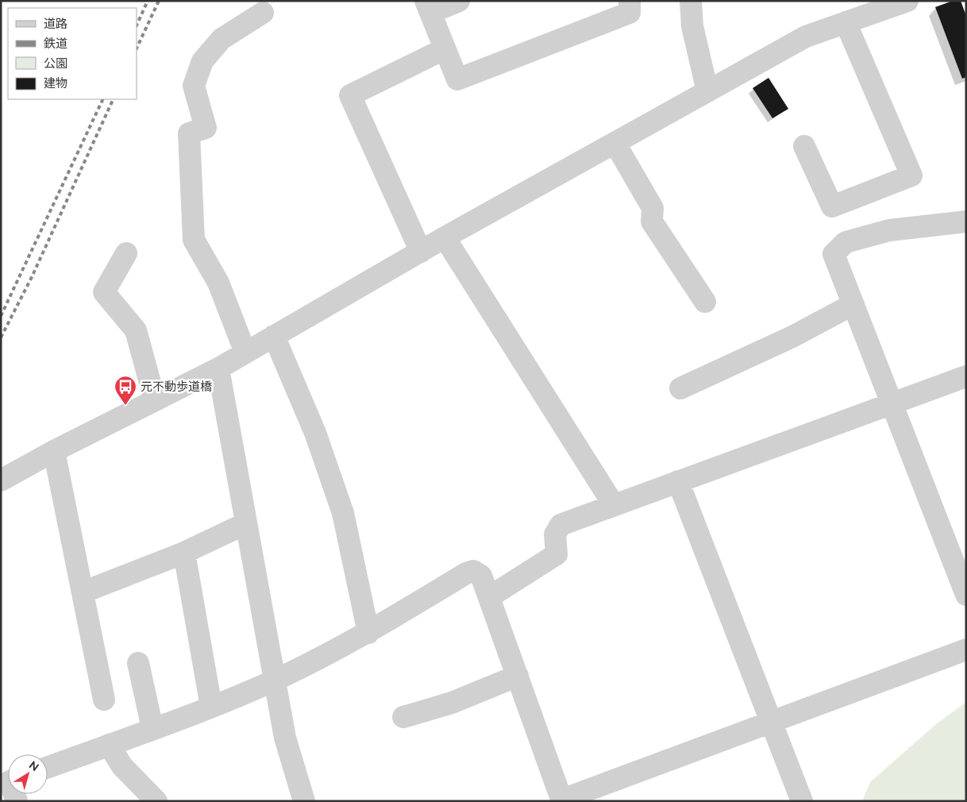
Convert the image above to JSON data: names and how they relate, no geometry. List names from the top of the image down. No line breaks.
{"places":{"bus stop":["元不動歩道橋"]},"legend":["道路","鉄道","公園","建物"],"north":"top right"}
